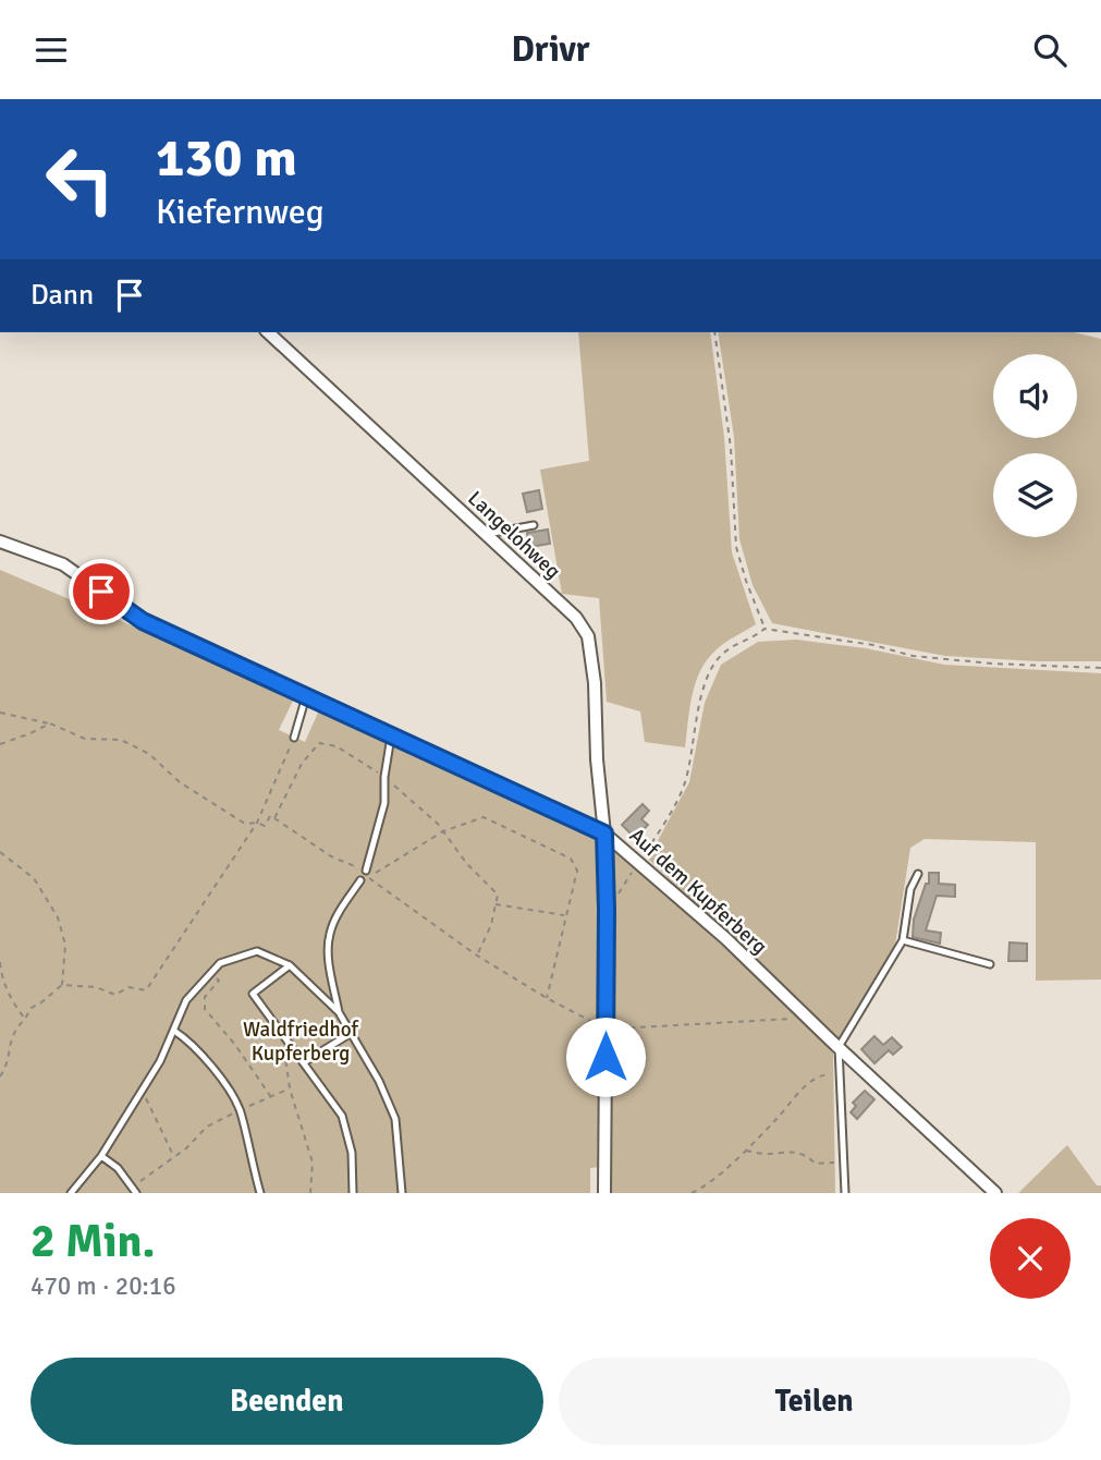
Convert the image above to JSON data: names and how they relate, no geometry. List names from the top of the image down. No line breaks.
{"streets":{"street":["Langelohweg","Auf dem Kupferberg"]},"crossings":[["Langelohweg","Auf dem Kupferberg"]],"parks":["Waldfriedhof Kupferberg"],"page":{"header":"Drivr","turn":["130 m","Kiefernweg"],"then":"Dann","heading":["2 Min.","470 m · 20:16"],"buttons":["Beenden","Teilen"]}}
